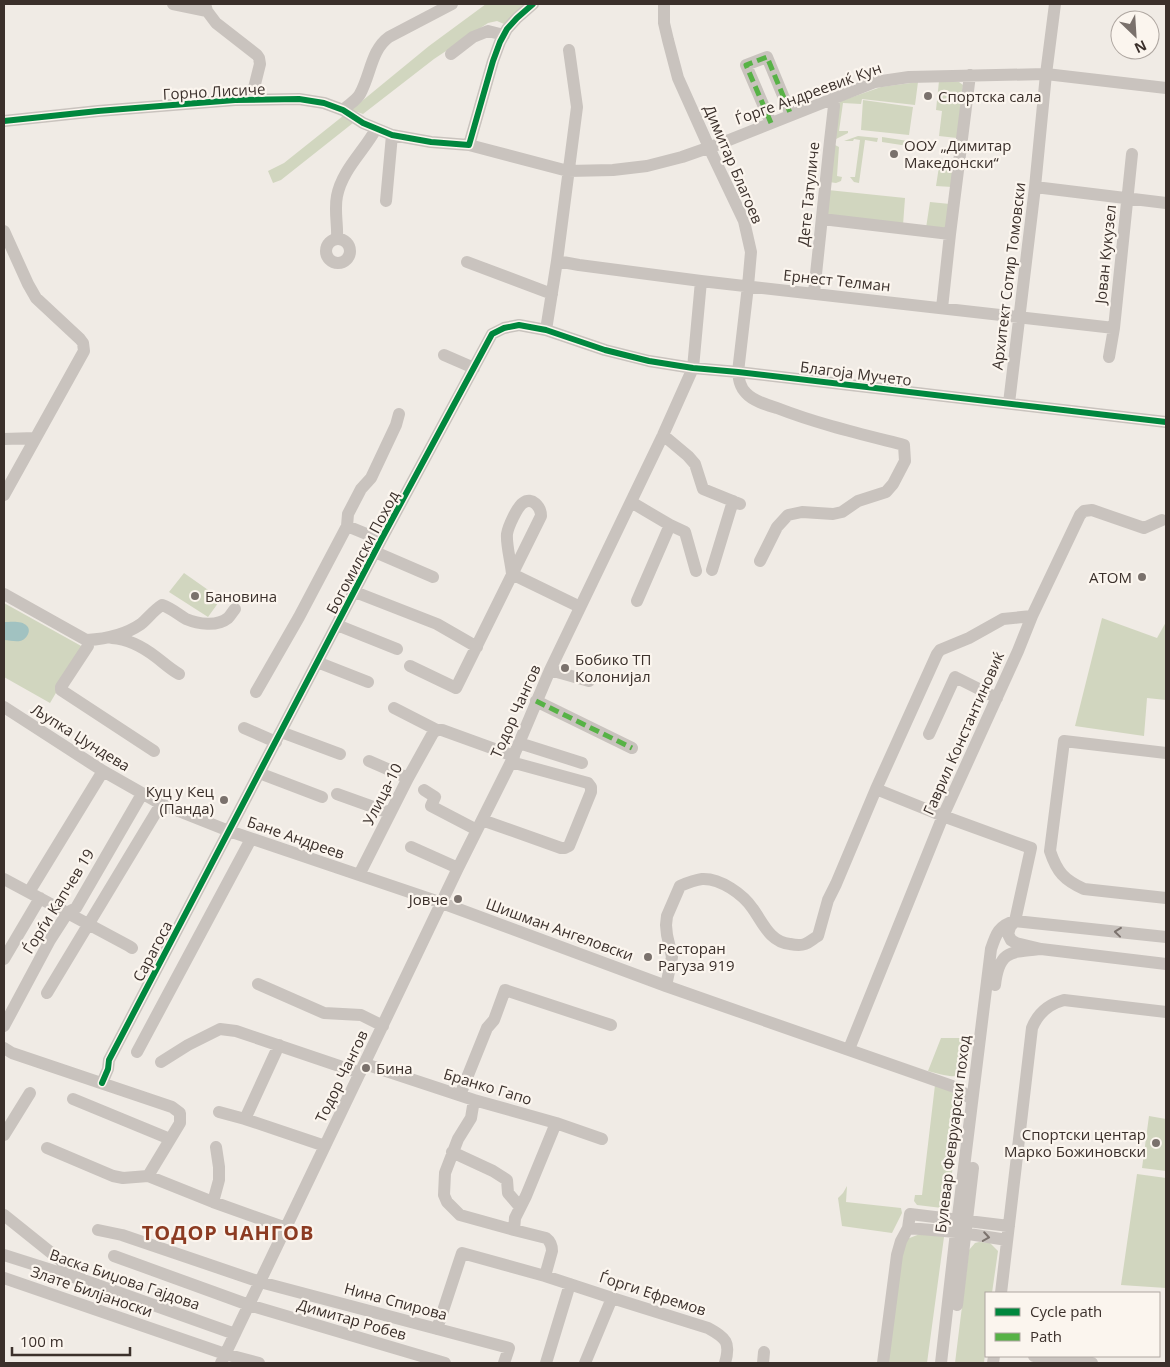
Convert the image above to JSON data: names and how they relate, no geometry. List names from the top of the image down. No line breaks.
{"streets":{"street":["Горно Лисиче","Ѓорге Андреевиќ Кун","Димитар Благоев","Дете Татуличе","Јован Кукузел","Архитект Сотир Томовски","Ернест Телман","Благоја Мучето","Богомилски Поход","Тодор Чангов","Гаврил Константиновиќ","Љупка Џундева","Улица-10","Бане Андреев","Ѓорѓи Капчев 19","Шишман Ангеловски","Сарагоса","Бранко Гапо","Булевар Февруарски поход","Васка Биџова Гајдова","Злате Билјаноски","Ѓорги Ефремов","Нина Спирова","Димитар Робев"]},"crossings":[["Горно Лисиче","Ѓорге Андреевиќ Кун"],["Ѓорге Андреевиќ Кун","Димитар Благоев"],["Ѓорге Андреевиќ Кун","Дете Татуличе"],["Ѓорге Андреевиќ Кун","Архитект Сотир Томовски"],["Димитар Благоев","Ернест Телман"],["Димитар Благоев","Благоја Мучето"],["Дете Татуличе","Ернест Телман"],["Јован Кукузел","Ернест Телман"],["Архитект Сотир Томовски","Ернест Телман"],["Архитект Сотир Томовски","Благоја Мучето"],["Ернест Телман","Тодор Чангов"],["Благоја Мучето","Богомилски Поход"],["Благоја Мучето","Тодор Чангов"],["Богомилски Поход","Бане Андреев"],["Богомилски Поход","Сарагоса"],["Тодор Чангов","Бане Андреев"],["Тодор Чангов","Шишман Ангеловски"],["Тодор Чангов","Бранко Гапо"],["Тодор Чангов","Васка Биџова Гајдова"],["Тодор Чангов","Злате Билјаноски"],["Тодор Чангов","Нина Спирова"],["Тодор Чангов","Димитар Робев"],["Љупка Џундева","Бане Андреев"],["Љупка Џундева","Ѓорѓи Капчев 19"],["Улица-10","Бане Андреев"],["Бане Андреев","Ѓорѓи Капчев 19"],["Бане Андреев","Шишман Ангеловски"],["Бане Андреев","Сарагоса"],["Васка Биџова Гајдова","Злате Билјаноски"],["Ѓорги Ефремов","Нина Спирова"]],"districts":["ТОДОР ЧАНГОВ"],"places":["Спортска сала","ООУ „Димитар Македонски“","АТОМ","Бановина","Бобико ТП Колонијал","Куц у Кец (Панда)","Јовче","Ресторан Рагуза 919","Бина","Спортски центар Марко Божиновски"],"legend":["Cycle path","Path"],"scale_bar":"100 m","north":"bottom right"}
